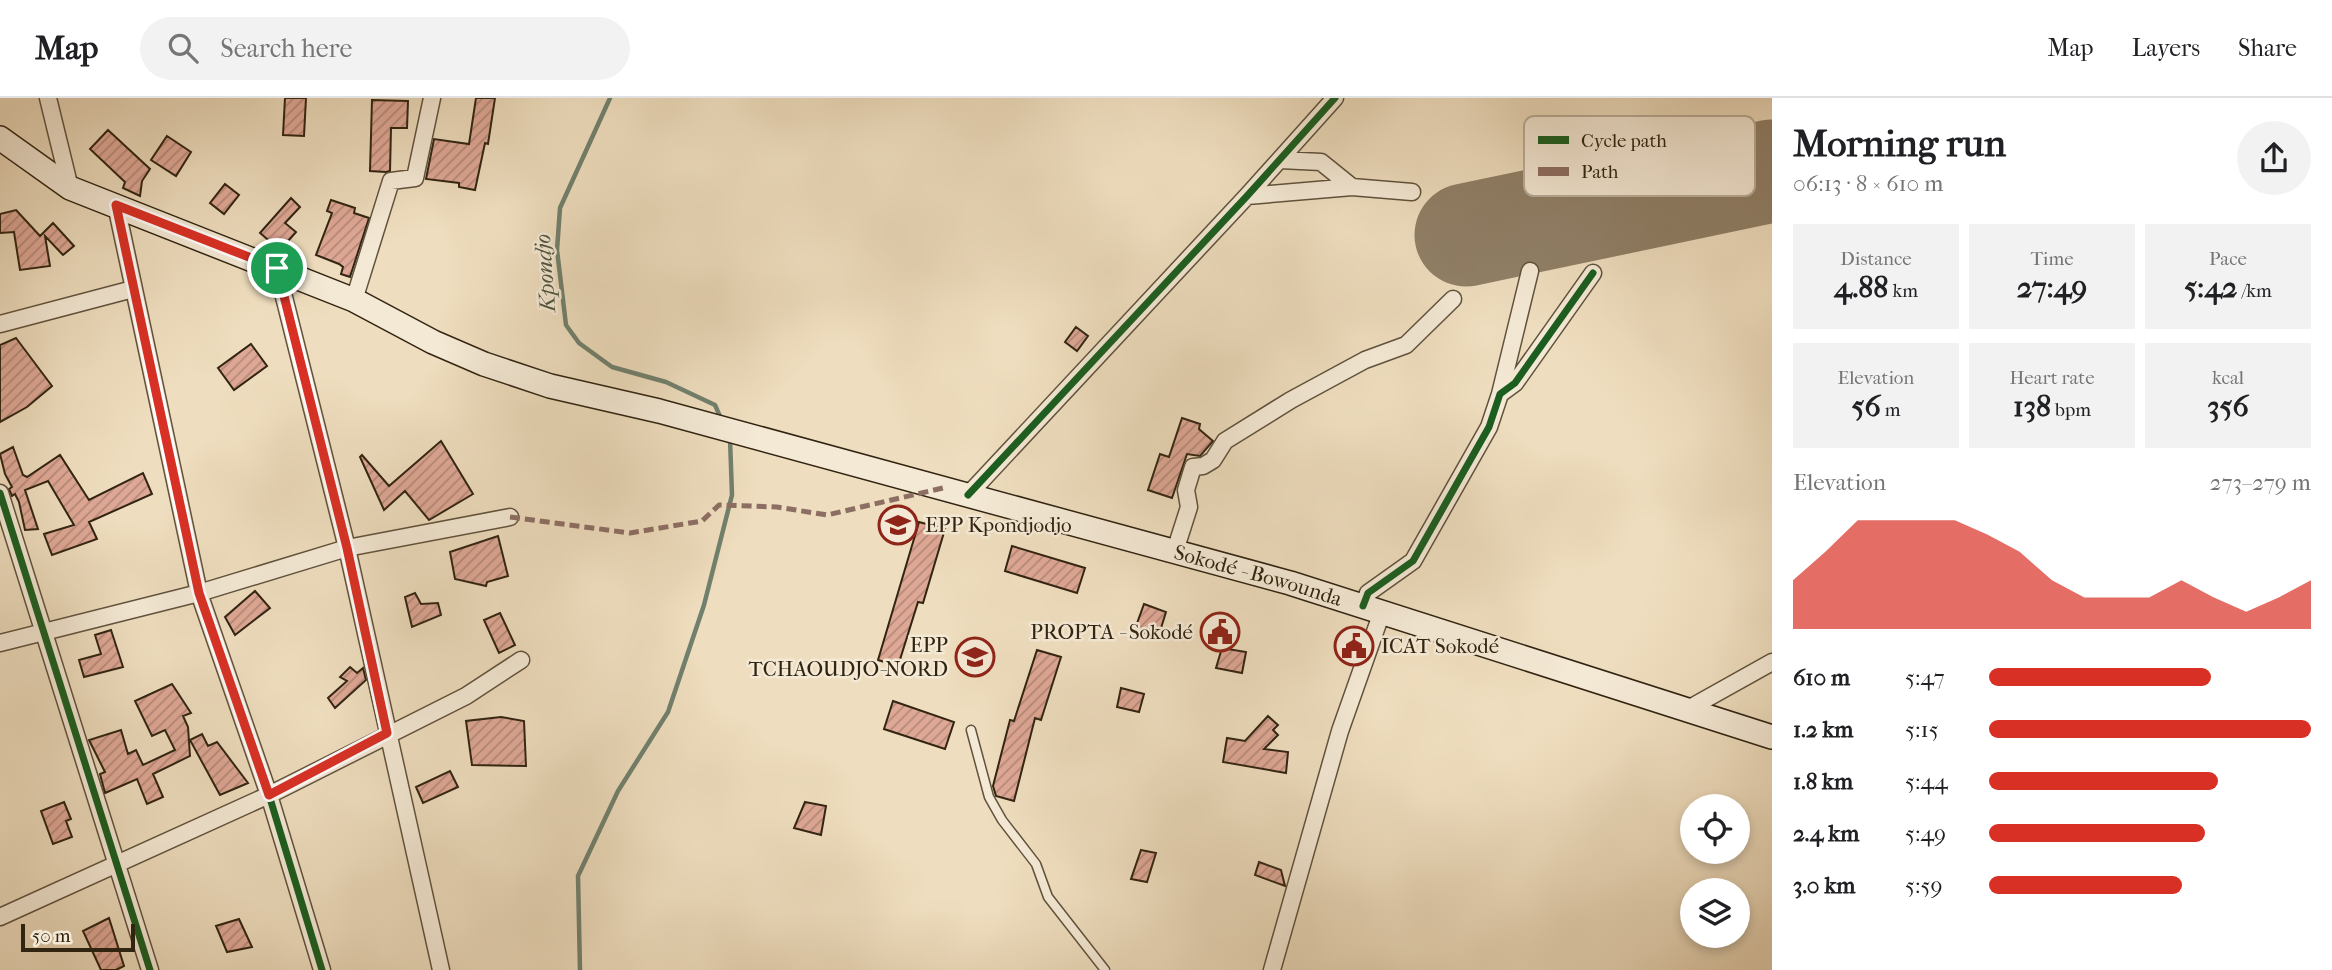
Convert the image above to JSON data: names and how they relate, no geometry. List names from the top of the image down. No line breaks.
{"streets":{"main road":["Sokodé - Bowounda"]},"water":["Kpondjo"],"places":{"school or university":["EPP Kpondjodjo","EPP TCHAOUDJO-NORD"],"public building":["PROPTA - Sokodé","ICAT Sokodé"]},"legend":["Cycle path","Path"],"scale_bar":"50 m","page":{"header":"Map","search":"Search here","nav":["Map","Layers","Share"],"heading":["Morning run","06:13 · 8 × 610 m"],"stats":[["Distance","4.88 km"],["Time","27:49"],["Pace","5:42 /km"],["Elevation","56 m"],["Heart rate","138 bpm"],["kcal","356"]],"chart":["Elevation","273–279 m"],"list":[{"name":"610 m","note":"5:47"},{"name":"1.2 km","note":"5:15"},{"name":"1.8 km","note":"5:44"},{"name":"2.4 km","note":"5:49"},{"name":"3.0 km","note":"5:59"}],"scale":"50 m"}}
